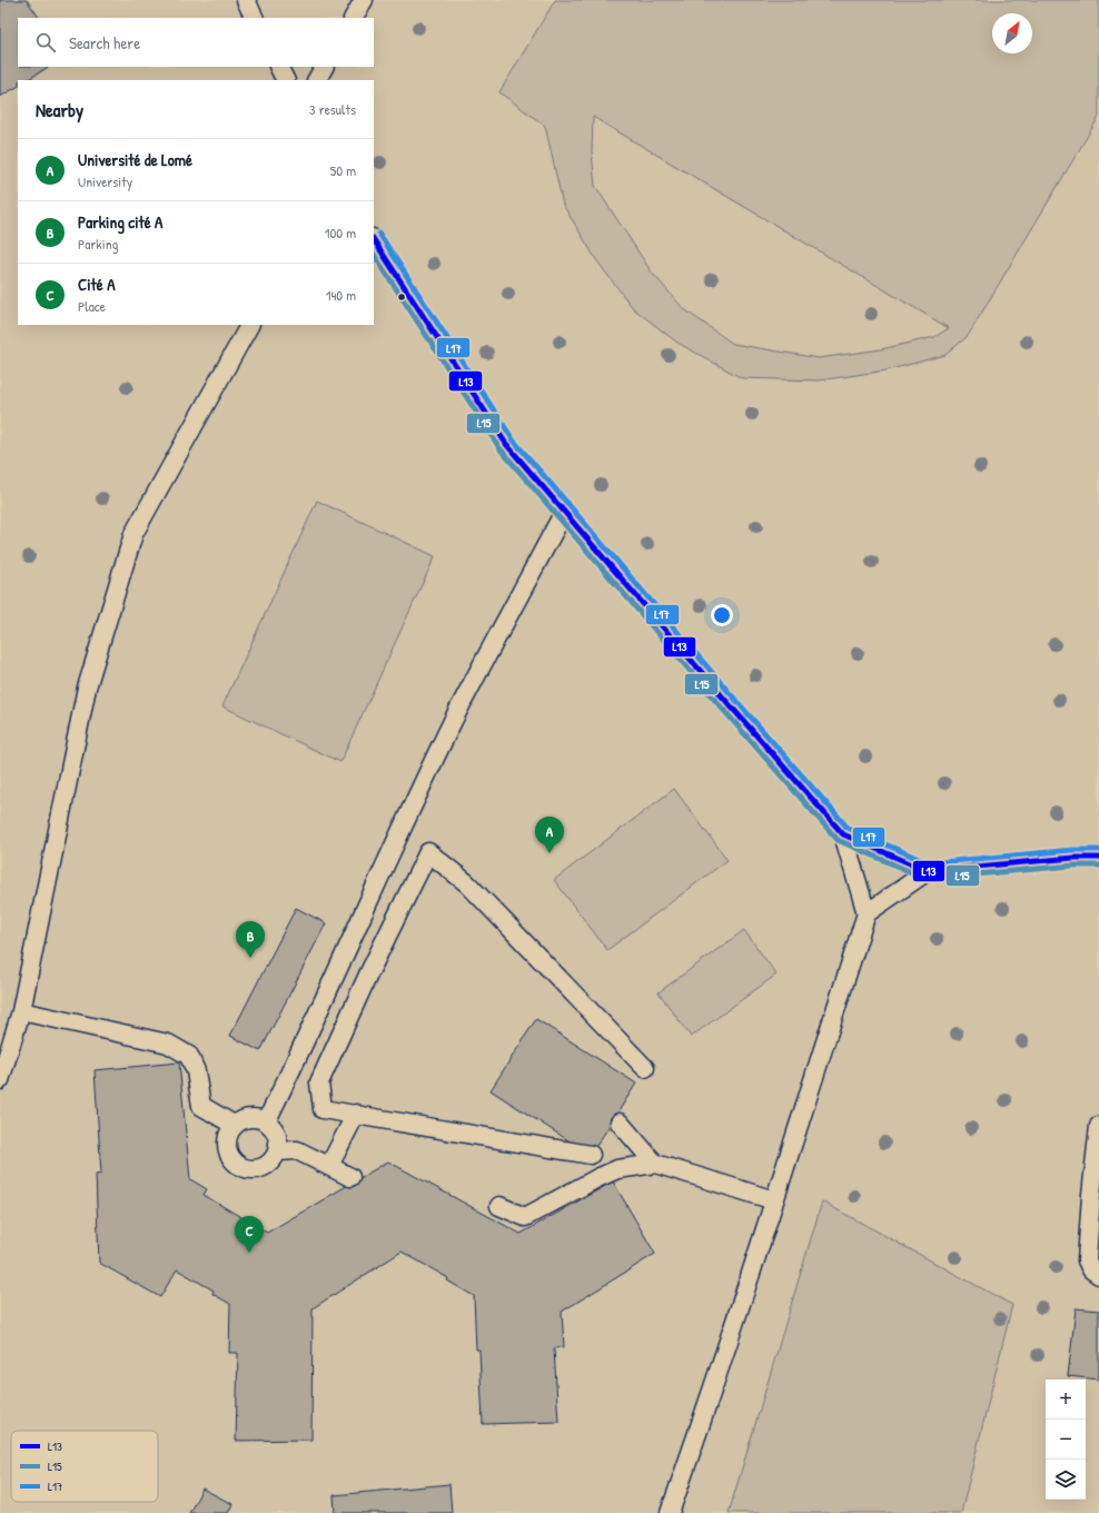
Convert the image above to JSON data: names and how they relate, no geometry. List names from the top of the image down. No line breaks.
{"lines":["transit line L17","transit line L13","transit line L15"],"legend":["L13","L15","L17"],"north":"top right","page":{"search":"Search here","heading":["Nearby","3 results"],"list":[{"mark":"A","name":"Université de Lomé","note":"University","value":"50 m"},{"mark":"B","name":"Parking cité A","note":"Parking","value":"100 m"},{"mark":"C","name":"Cité A","note":"Place","value":"140 m"}],"pins":["A","B","C"],"map_buttons":["+","−"]}}
